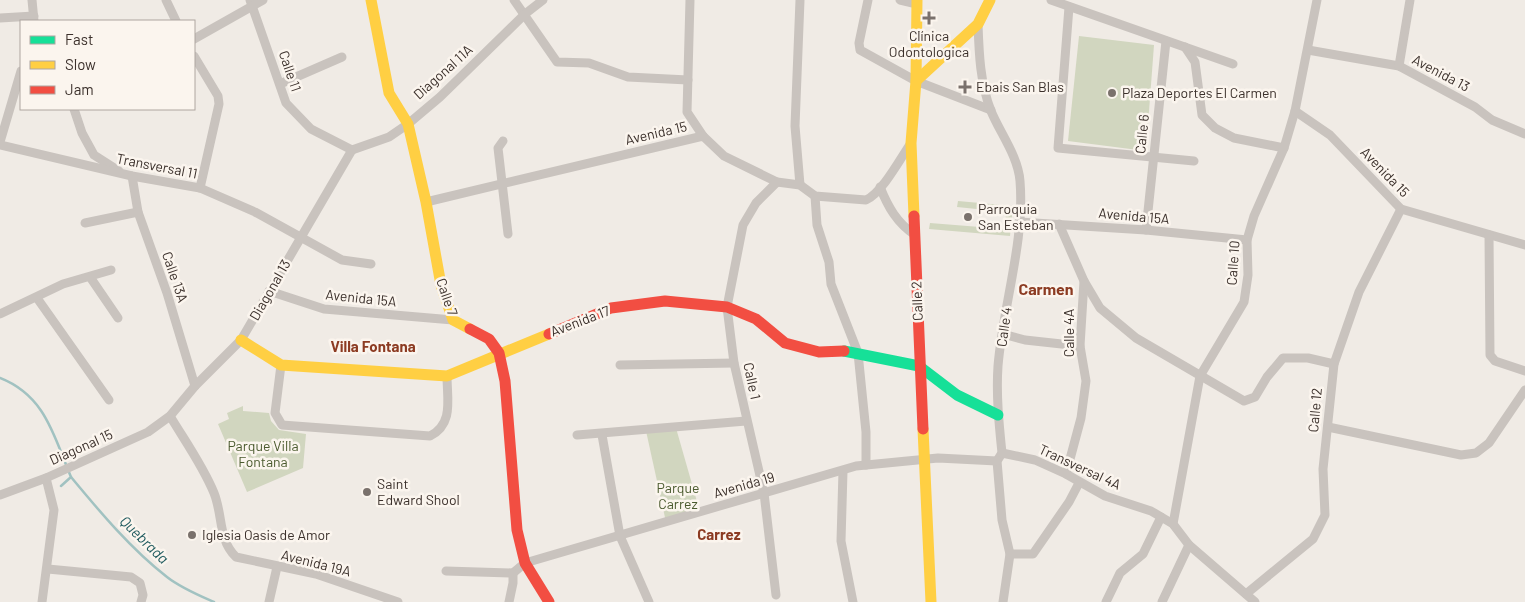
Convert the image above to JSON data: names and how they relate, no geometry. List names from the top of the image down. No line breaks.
{"streets":{"street":["Calle 11","Diagonal 11A","Avenida 13","Avenida 15","Calle 6","Transversal 11","Avenida 15A","Calle 10","Calle 13A","Diagonal 13","Calle 7","Calle 2","Avenida 17","Calle 4","Calle 4A","Calle 1","Calle 12","Diagonal 15","Transversal 4A","Avenida 19","Avenida 19A"]},"crossings":[["Calle 11","Diagonal 11A"],["Calle 11","Diagonal 13"],["Diagonal 11A","Diagonal 13"],["Diagonal 11A","Calle 7"],["Avenida 13","Calle 10"],["Avenida 15","Calle 10"],["Avenida 15","Calle 7"],["Avenida 15","Calle 1"],["Avenida 15","Calle 12"],["Calle 6","Avenida 15A"],["Transversal 11","Calle 13A"],["Transversal 11","Diagonal 13"],["Avenida 15A","Calle 10"],["Avenida 15A","Diagonal 13"],["Avenida 15A","Calle 7"],["Avenida 15A","Calle 4"],["Avenida 15A","Calle 4A"],["Calle 10","Transversal 4A"],["Calle 13A","Diagonal 13"],["Diagonal 13","Avenida 17"],["Diagonal 13","Diagonal 15"],["Diagonal 13","Avenida 19A"],["Calle 7","Avenida 17"],["Calle 2","Avenida 17"],["Calle 2","Avenida 19"],["Avenida 17","Calle 1"],["Calle 4","Transversal 4A"],["Calle 4","Avenida 19"],["Calle 4A","Transversal 4A"],["Calle 1","Avenida 19"],["Calle 12","Transversal 4A"],["Diagonal 15","Avenida 19A"],["Transversal 4A","Avenida 19"]],"districts":["Carmen","Villa Fontana","Carrez"],"water":["Quebrada"],"parks":["Parque Villa Fontana","Parque Carrez"],"places":{"health":["Clínica Odontologica","Ebais San Blas"],"other":["Plaza Deportes El Carmen","Parroquia San Esteban","Saint Edward Shool","Iglesia Oasis de Amor"]},"legend":["Fast","Slow","Jam"]}
